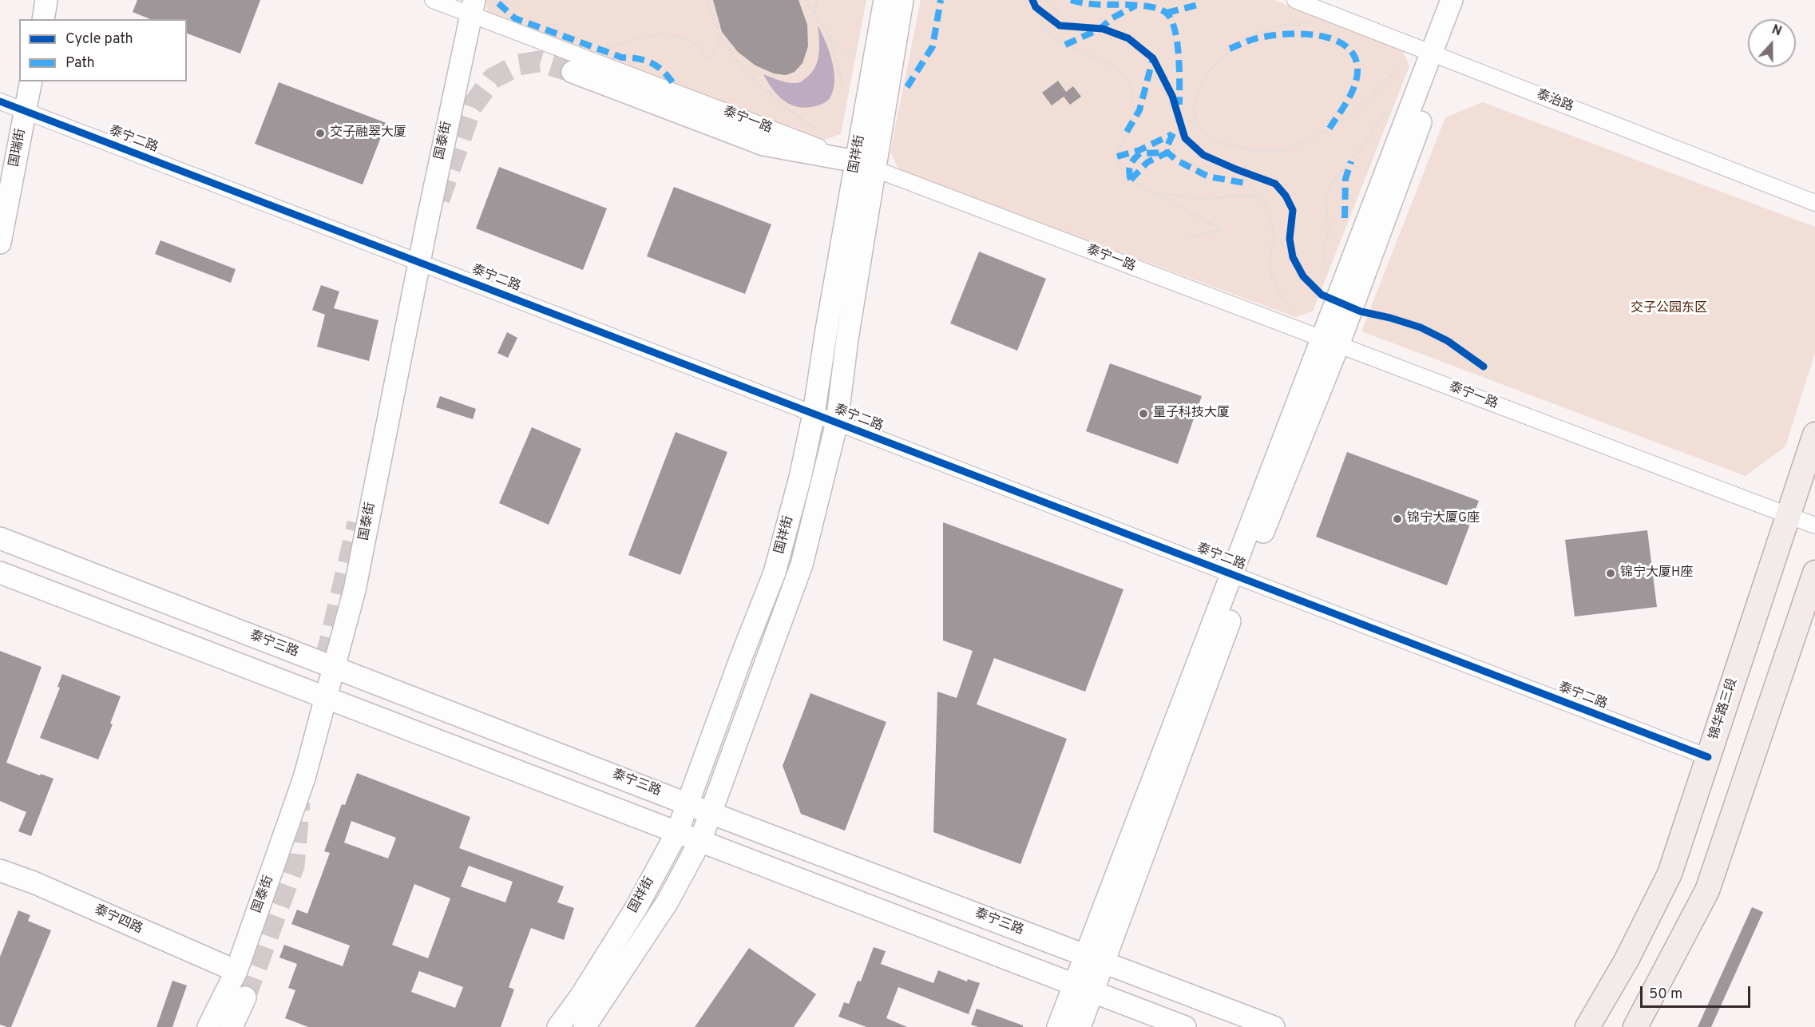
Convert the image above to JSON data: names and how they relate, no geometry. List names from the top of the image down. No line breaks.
{"streets":{"main road":["锦华路三段"],"street":["泰治路","泰宁一路","泰宁二路","国泰街","国瑞街","国祥街","泰宁三路","泰宁四路"]},"crossings":[["泰宁一路","国泰街"],["泰宁一路","国祥街"],["泰宁一路","锦华路三段"],["泰宁二路","国泰街"],["泰宁二路","国瑞街"],["泰宁二路","国祥街"],["泰宁二路","锦华路三段"],["国泰街","泰宁三路"],["国泰街","泰宁四路"],["国祥街","泰宁三路"]],"parks":["交子公园东区"],"places":["交子融翠大厦","量子科技大厦","锦宁大厦G座","锦宁大厦H座"],"legend":["Cycle path","Path"],"scale_bar":"50 m","north":"top"}
